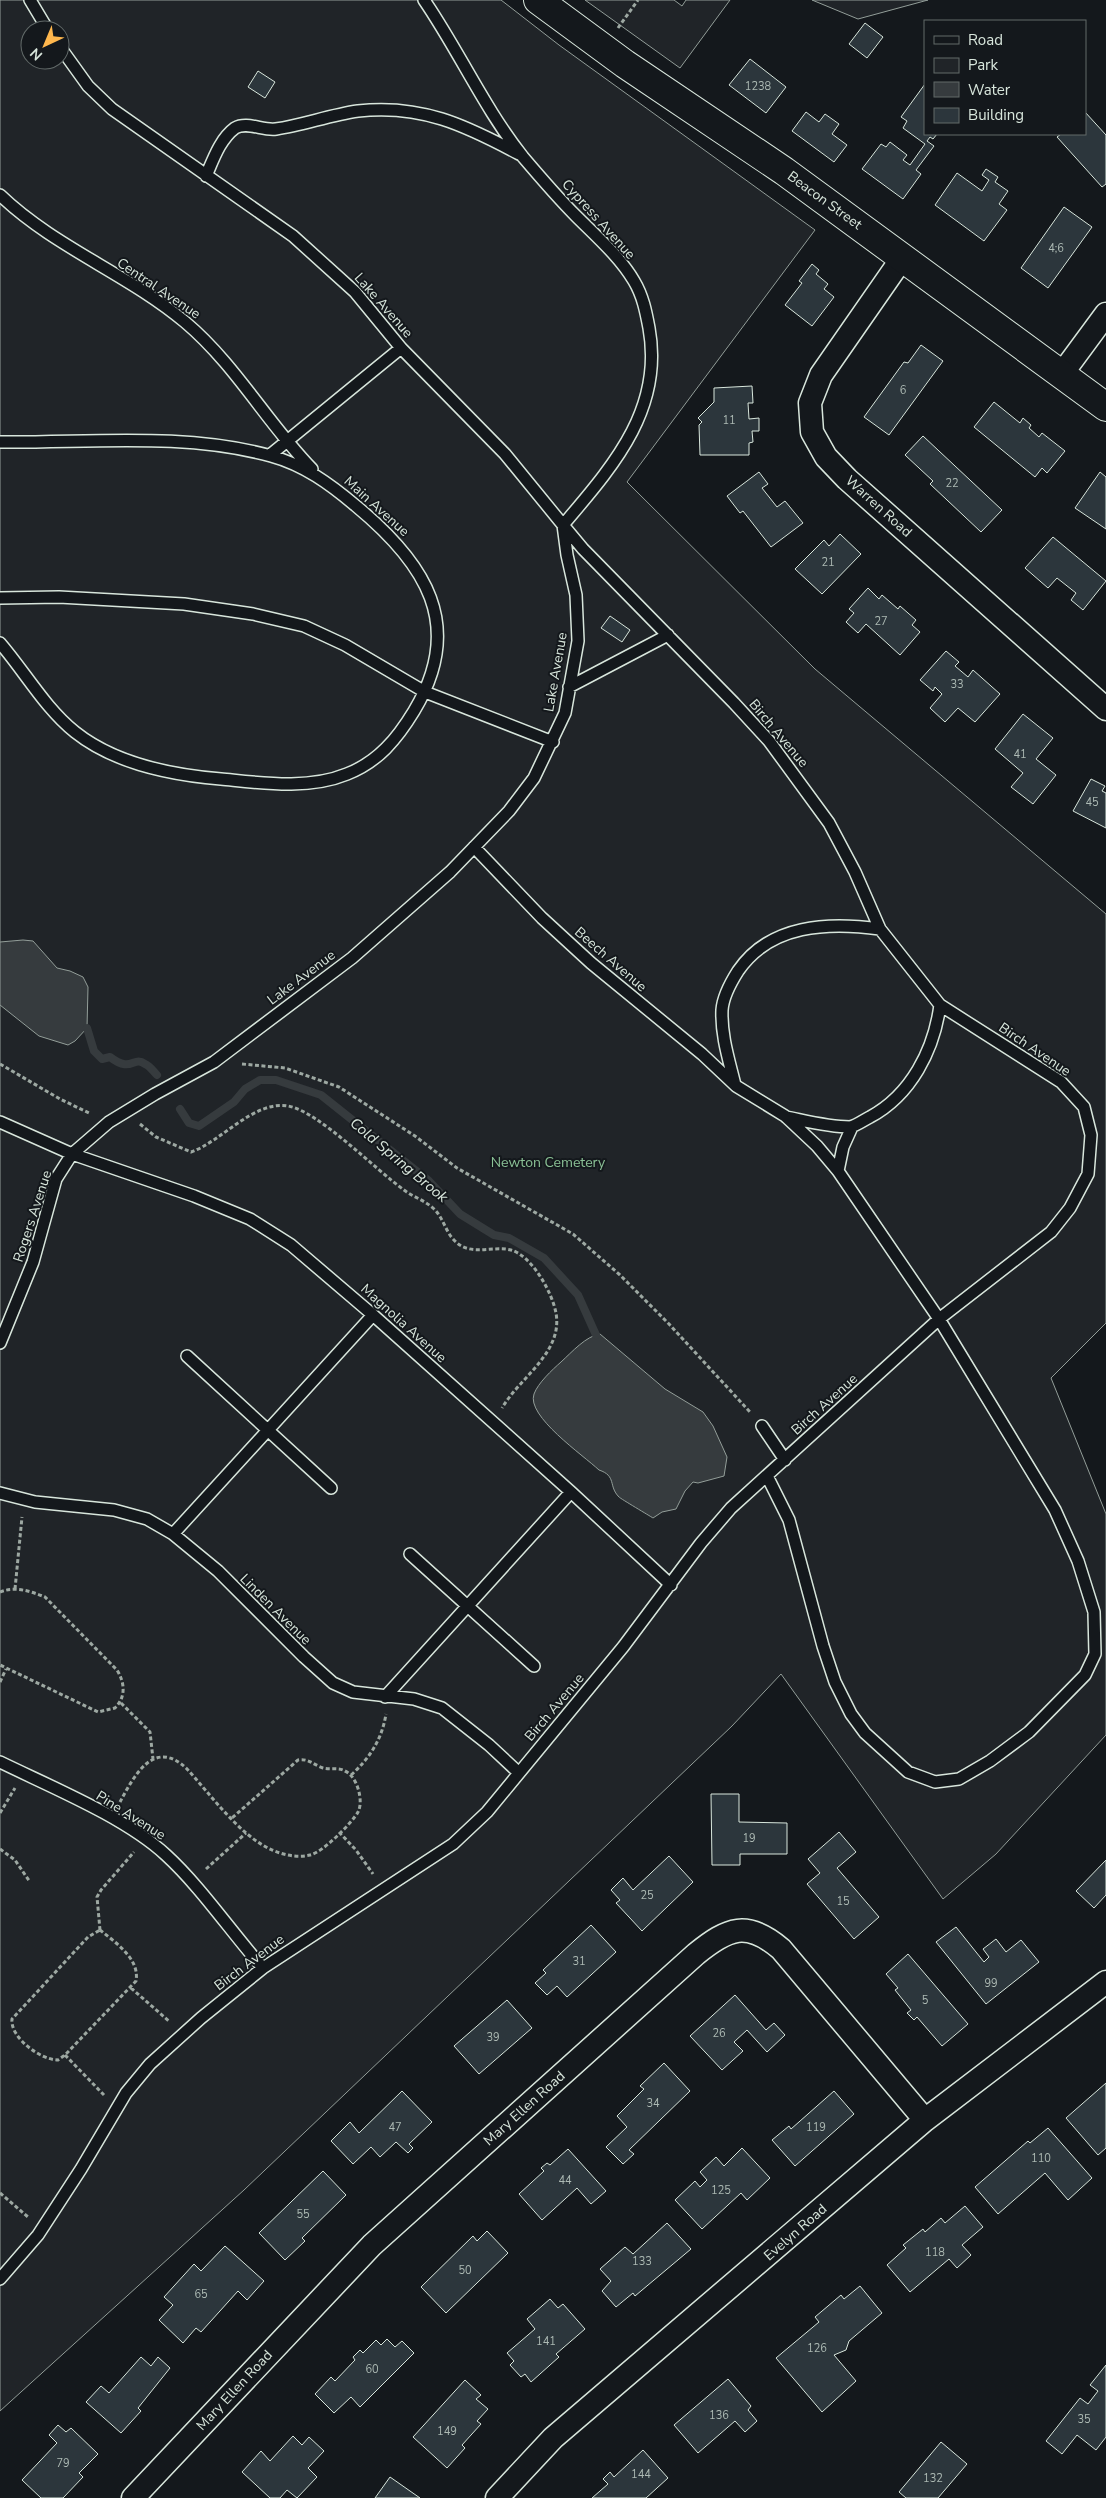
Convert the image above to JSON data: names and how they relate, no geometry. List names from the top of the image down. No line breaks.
{"streets":{"main road":["Beacon Street"],"street":["Warren Road","Mary Ellen Road","Evelyn Road"],"lane":["Cypress Avenue","Central Avenue","Lake Avenue","Main Avenue","Birch Avenue","Beech Avenue","Rogers Avenue","Magnolia Avenue","Linden Avenue","Pine Avenue"]},"crossings":[["Beacon Street","Warren Road"],["Cypress Avenue","Lake Avenue"],["Cypress Avenue","Birch Avenue"],["Central Avenue","Main Avenue"],["Lake Avenue","Birch Avenue"],["Lake Avenue","Beech Avenue"],["Lake Avenue","Rogers Avenue"],["Lake Avenue","Magnolia Avenue"],["Birch Avenue","Magnolia Avenue"],["Birch Avenue","Linden Avenue"],["Birch Avenue","Pine Avenue"],["Rogers Avenue","Magnolia Avenue"],["Mary Ellen Road","Evelyn Road"]],"water":["Cold Spring Brook"],"parks":["Newton Cemetery"],"house_numbers":["1238","4;6","6","11","22","21","27","33","41","45","19","25","15","31","99","5","26","39","34","47","119","110","44","125","55","118","133","50","65","141","126","60","136","35","149","79","144","132"],"legend":["Road","Park","Water","Building"],"north":"bottom left"}
